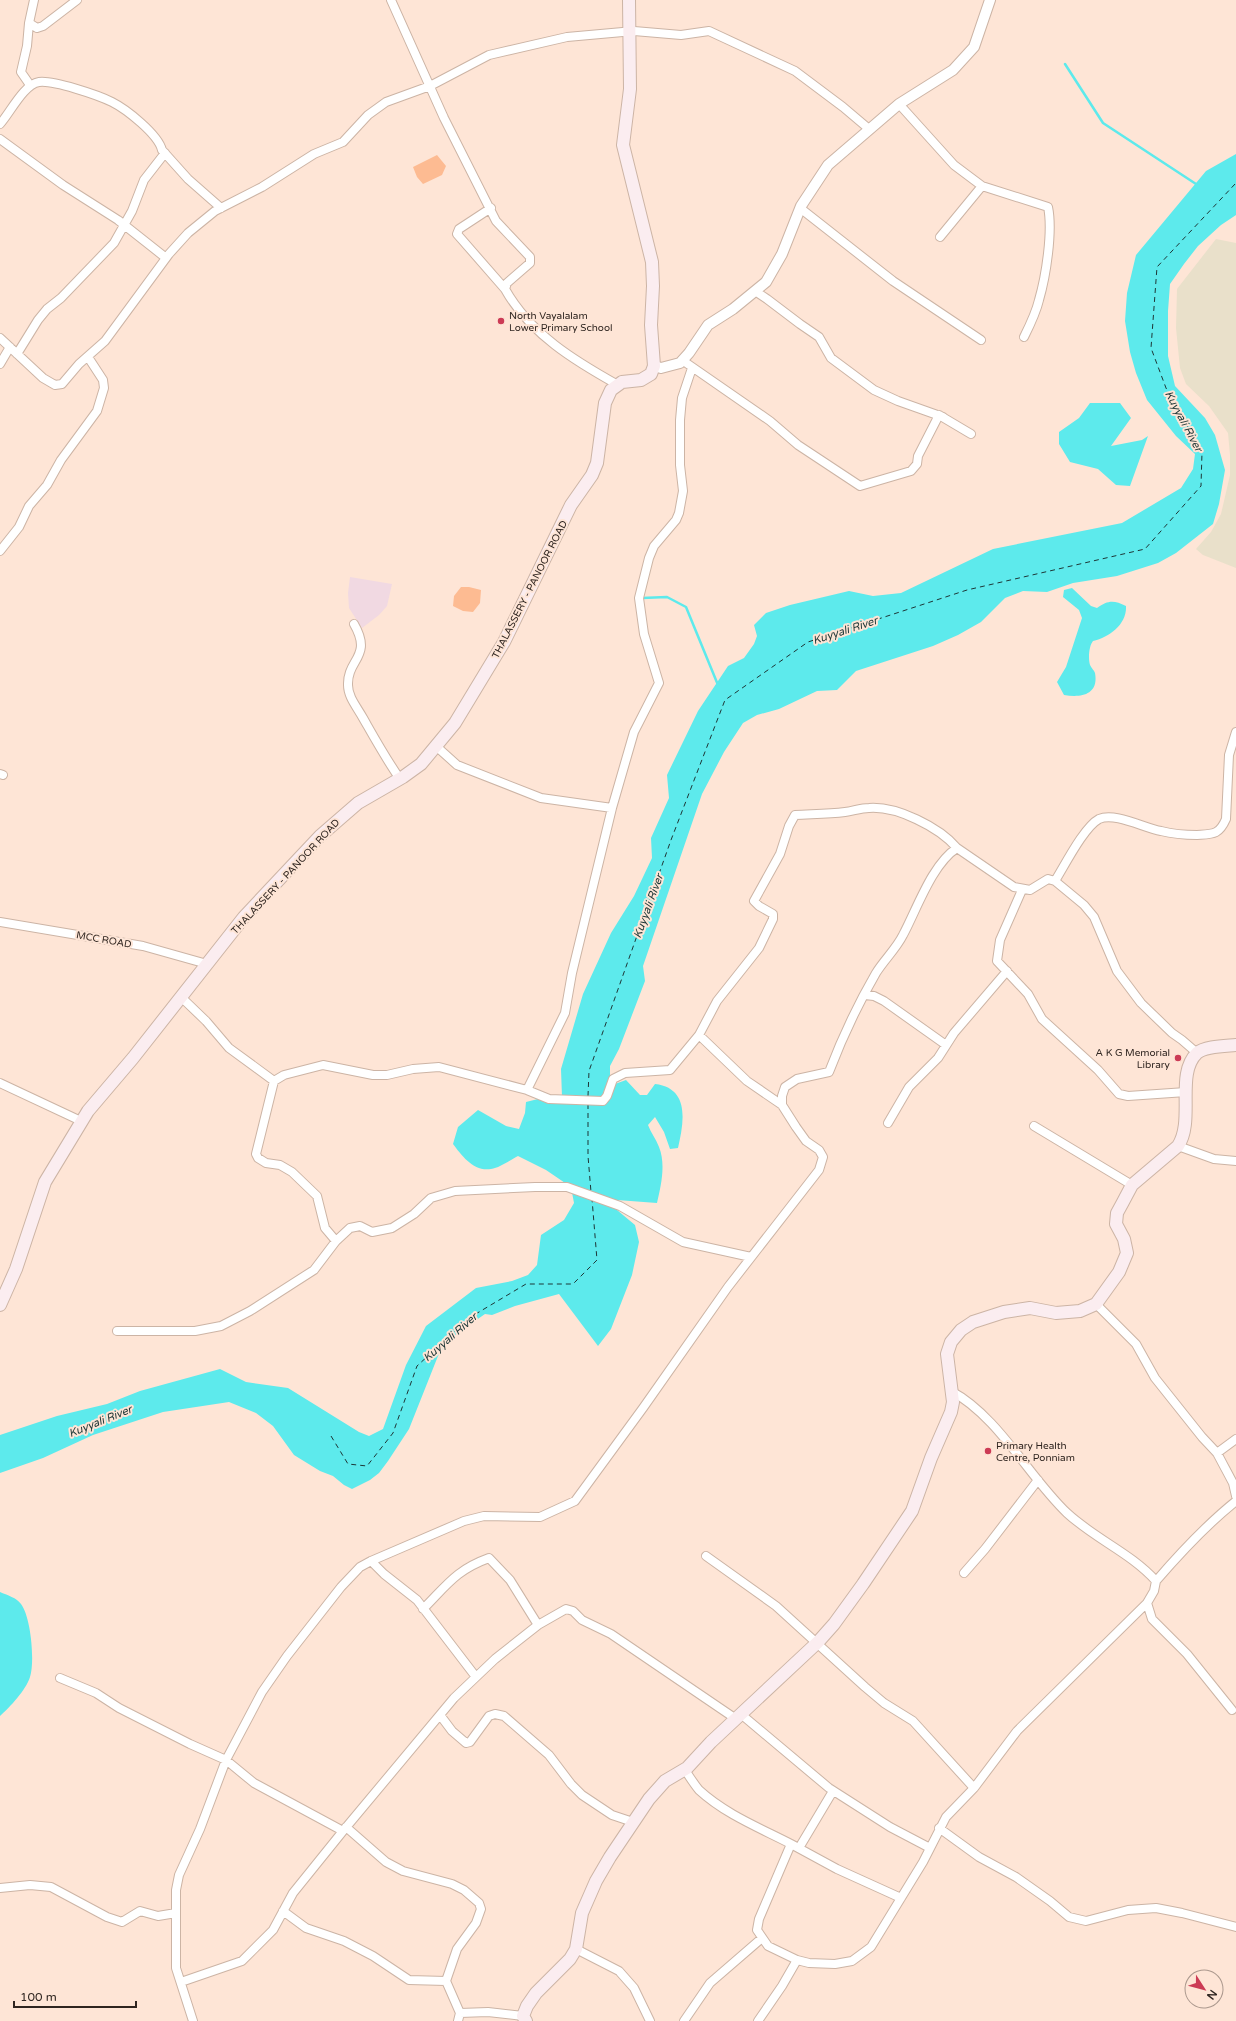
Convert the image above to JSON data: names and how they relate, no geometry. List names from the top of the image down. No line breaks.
{"streets":{"main road":["THALASSERY - PANOOR ROAD"],"street":["MCC ROAD"]},"crossings":[["THALASSERY - PANOOR ROAD","MCC ROAD"]],"water":["Kuyyali River"],"places":["North Vayalalam Lower Primary School","A K G Memorial Library","Primary Health Centre, Ponniam"],"scale_bar":"100 m","north":"bottom right"}
